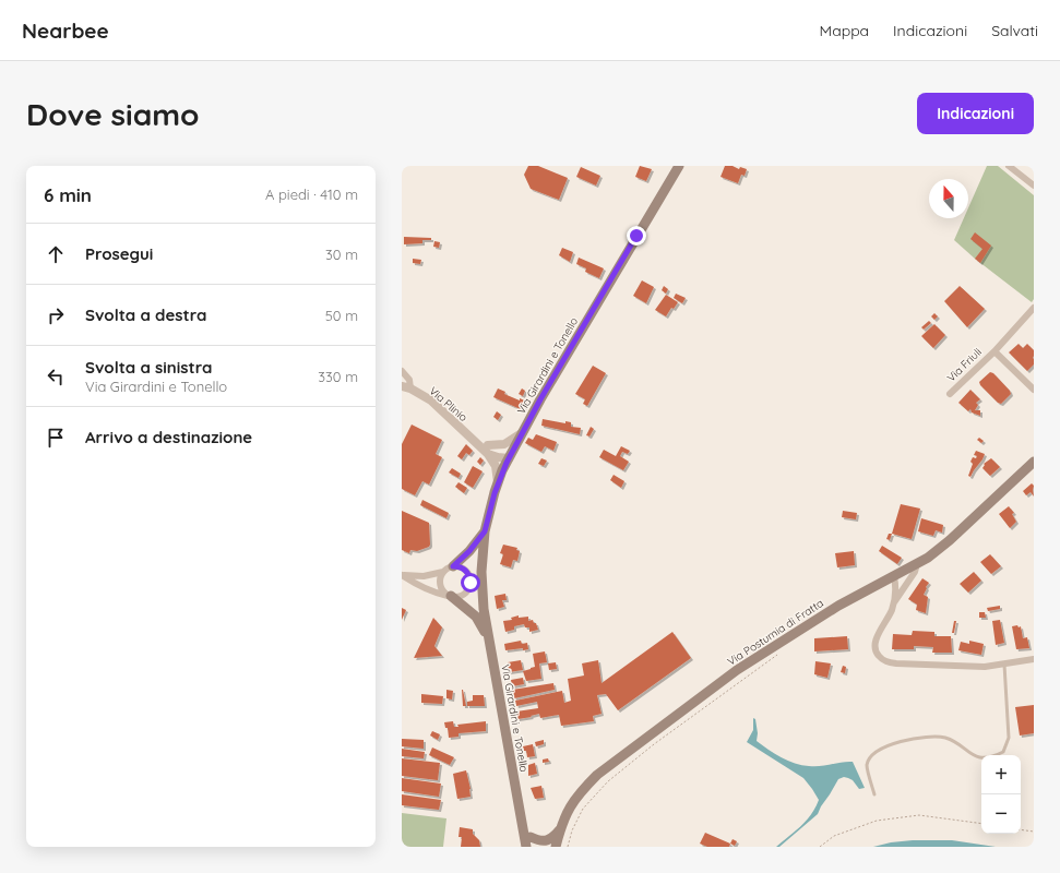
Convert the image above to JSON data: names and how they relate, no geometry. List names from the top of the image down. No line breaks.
{"streets":{"main road":["Via Girardini e Tonello","Via Postumia di Fratta"],"street":["Via Friuli","Via Plinio"]},"crossings":[["Via Girardini e Tonello","Via Plinio"]],"north":"top","page":{"header":"Nearbee","nav":["Mappa","Indicazioni","Salvati"],"buttons":"Indicazioni","title":"Dove siamo","heading":["6 min","A piedi · 410 m"],"list":[["Prosegui","30 m"],["Svolta a destra","50 m"],["Svolta a sinistra","Via Girardini e Tonello","330 m"],"Arrivo a destinazione"],"map_buttons":["+","−"]}}
